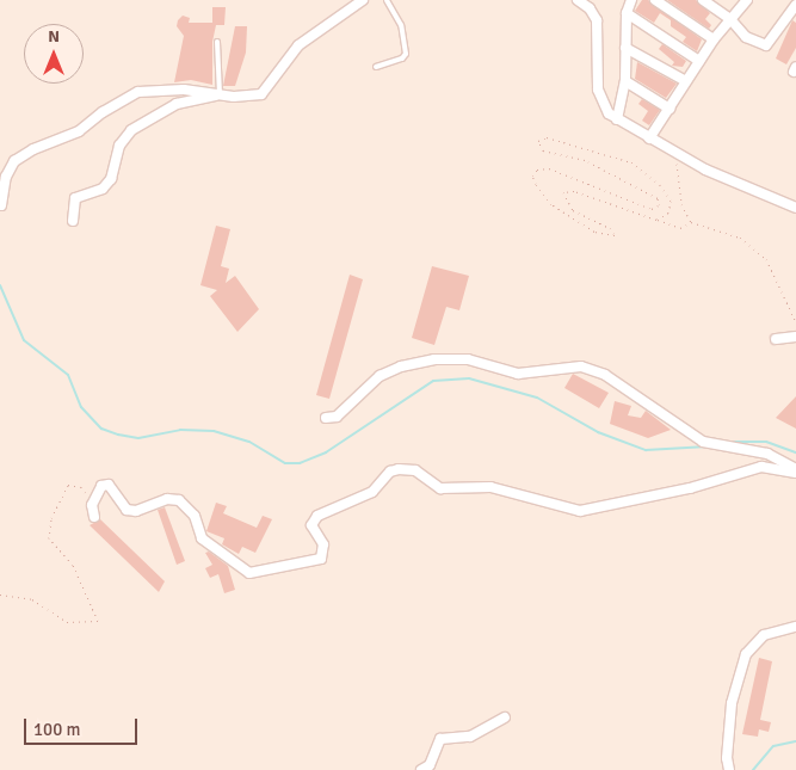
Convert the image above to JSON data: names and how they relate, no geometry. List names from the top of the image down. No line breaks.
{"scale_bar":"100 m","north":"top"}
